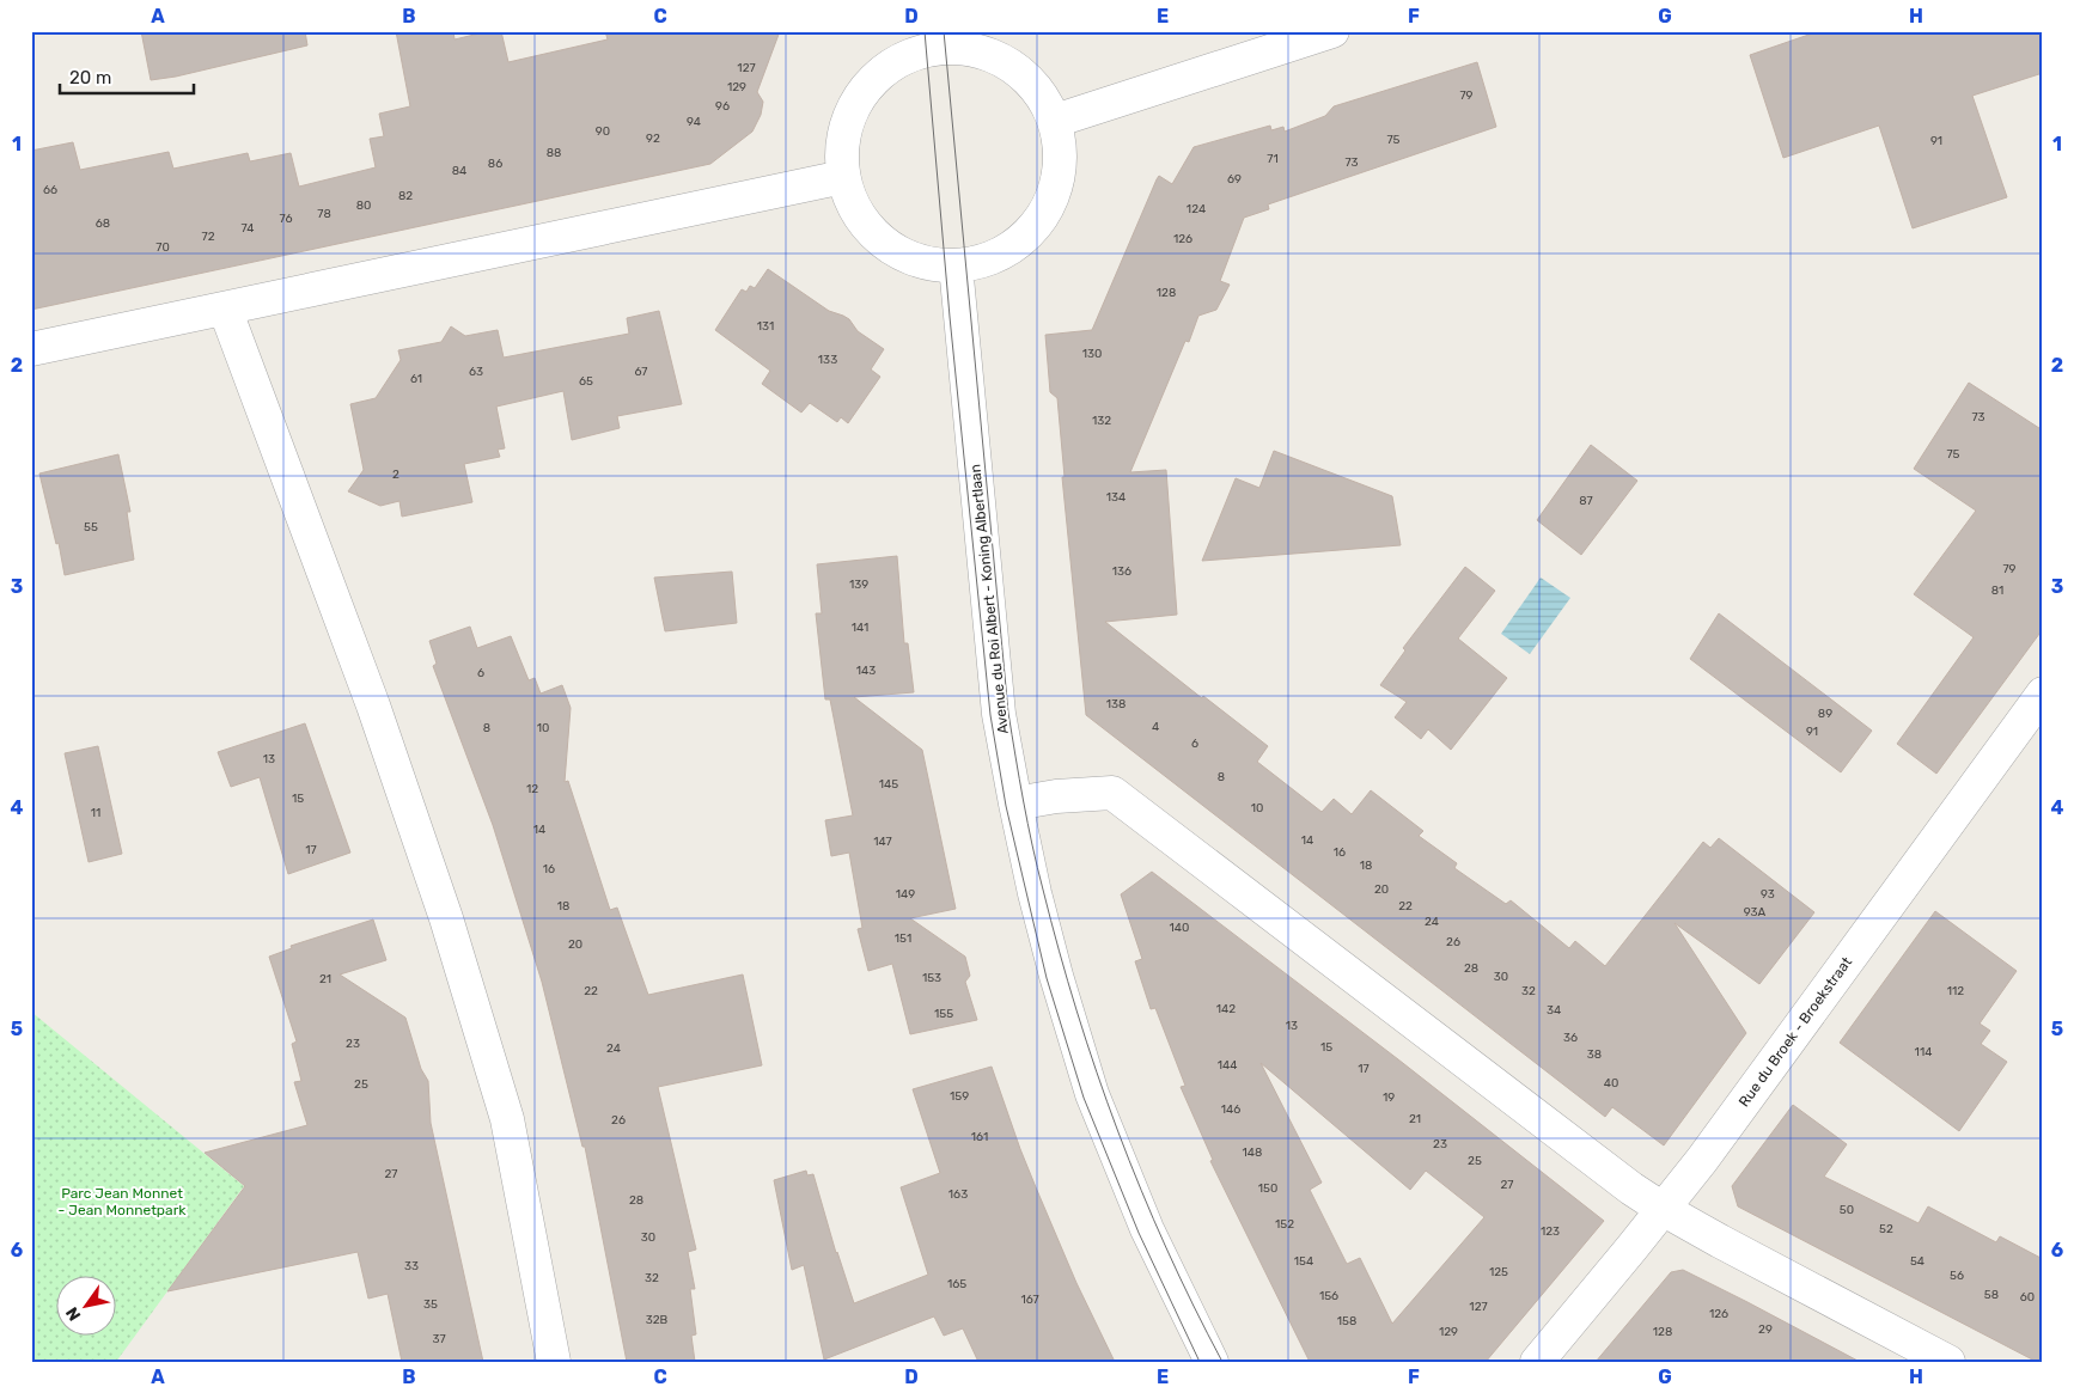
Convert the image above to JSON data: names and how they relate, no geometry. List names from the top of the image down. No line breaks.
{"streets":{"street":["Avenue du Roi Albert - Koning Albertlaan","Rue du Broek - Broekstraat"]},"parks":["Parc Jean Monnet - Jean Monnetpark"],"house_numbers":["127","129","79","96","94","90","92","75","91","88","71","73","86","84","69","66","82","80","124","78","76","68","74","72","126","70","128","131","130","133","63","67","61","65","73","132","75","2","134","87","55","79","136","139","81","141","143","6","138","89","4","8","10","91","6","13","8","145","12","15","10","11","14","14","147","17","16","18","16","20","149","93","18","22","93A","24","140","151","26","20","28","30","153","21","22","32","112","142","34","155","13","36","23","15","24","114","38","144","17","40","25","159","19","146","21","26","161","23","148","25","27","27","150","163","28","50","152","52","123","30","154","54","33","125","56","32","165","58","156","60","167","35","127","126","32B","158","29","129","128","37"],"scale_bar":"20 m","north":"bottom left","grid":{"columns":["A","B","C","D","E","F","G","H"],"rows":["1","2","3","4","5","6"]}}
